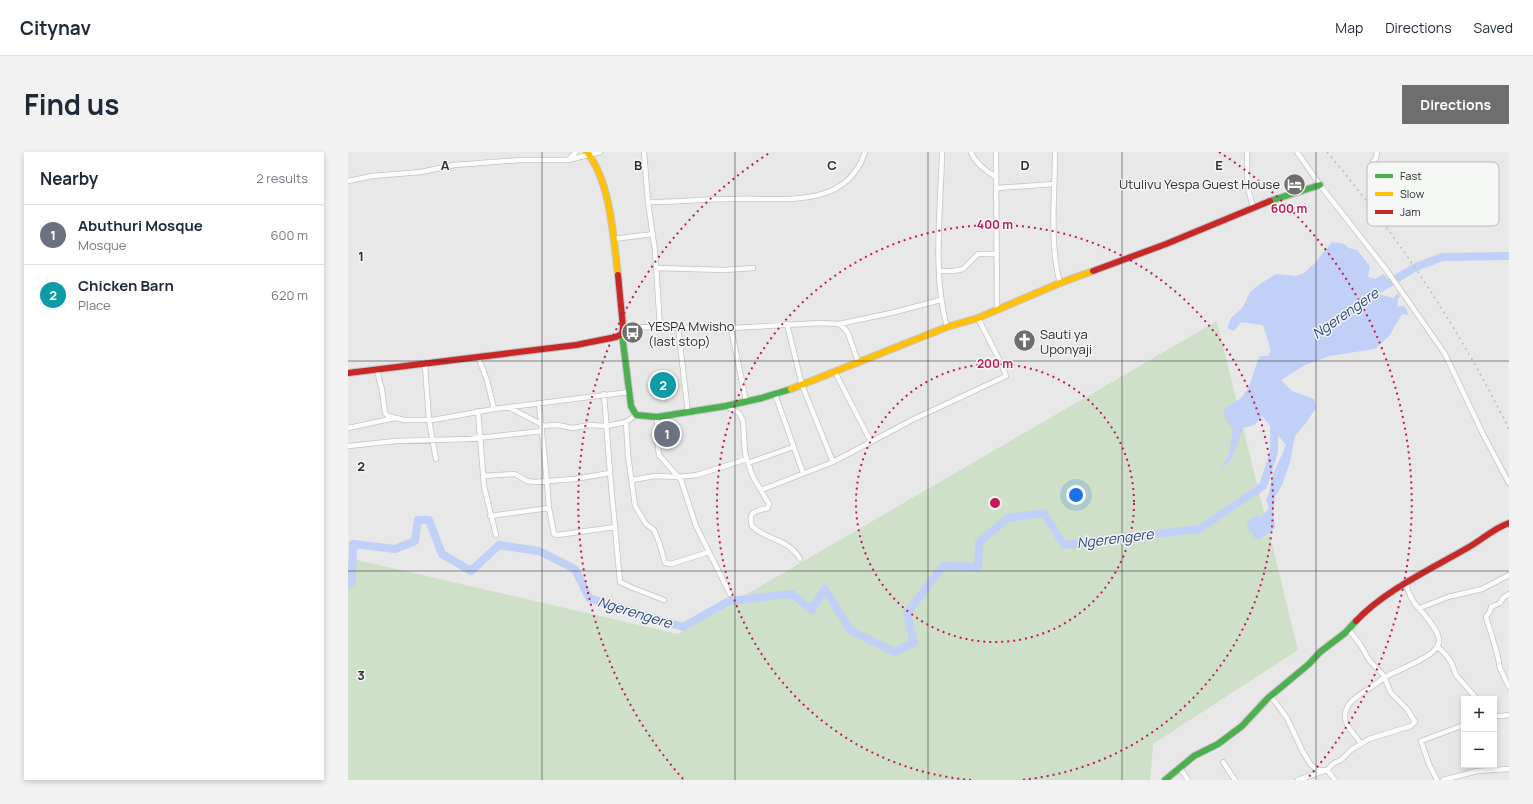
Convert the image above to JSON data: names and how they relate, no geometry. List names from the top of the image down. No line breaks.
{"water":["Ngerengere"],"places":{"hotel":["Utulivu Yespa Guest House"],"bus stop":["YESPA Mwisho (last stop)"],"church":["Sauti ya Uponyaji"]},"legend":["Fast","Slow","Jam"],"page":{"header":"Citynav","nav":["Map","Directions","Saved"],"title":"Find us","buttons":"Directions","heading":["Nearby","2 results"],"list":[{"mark":"1","name":"Abuthuri Mosque","note":"Mosque","value":"600 m"},{"mark":"2","name":"Chicken Barn","note":"Place","value":"620 m"}],"pins":["2","1"],"map_buttons":["+","−"]},"grid":{"columns":["A","B","C","D","E"],"rows":["1","2","3"]},"rings":["600 m","400 m","200 m"]}
